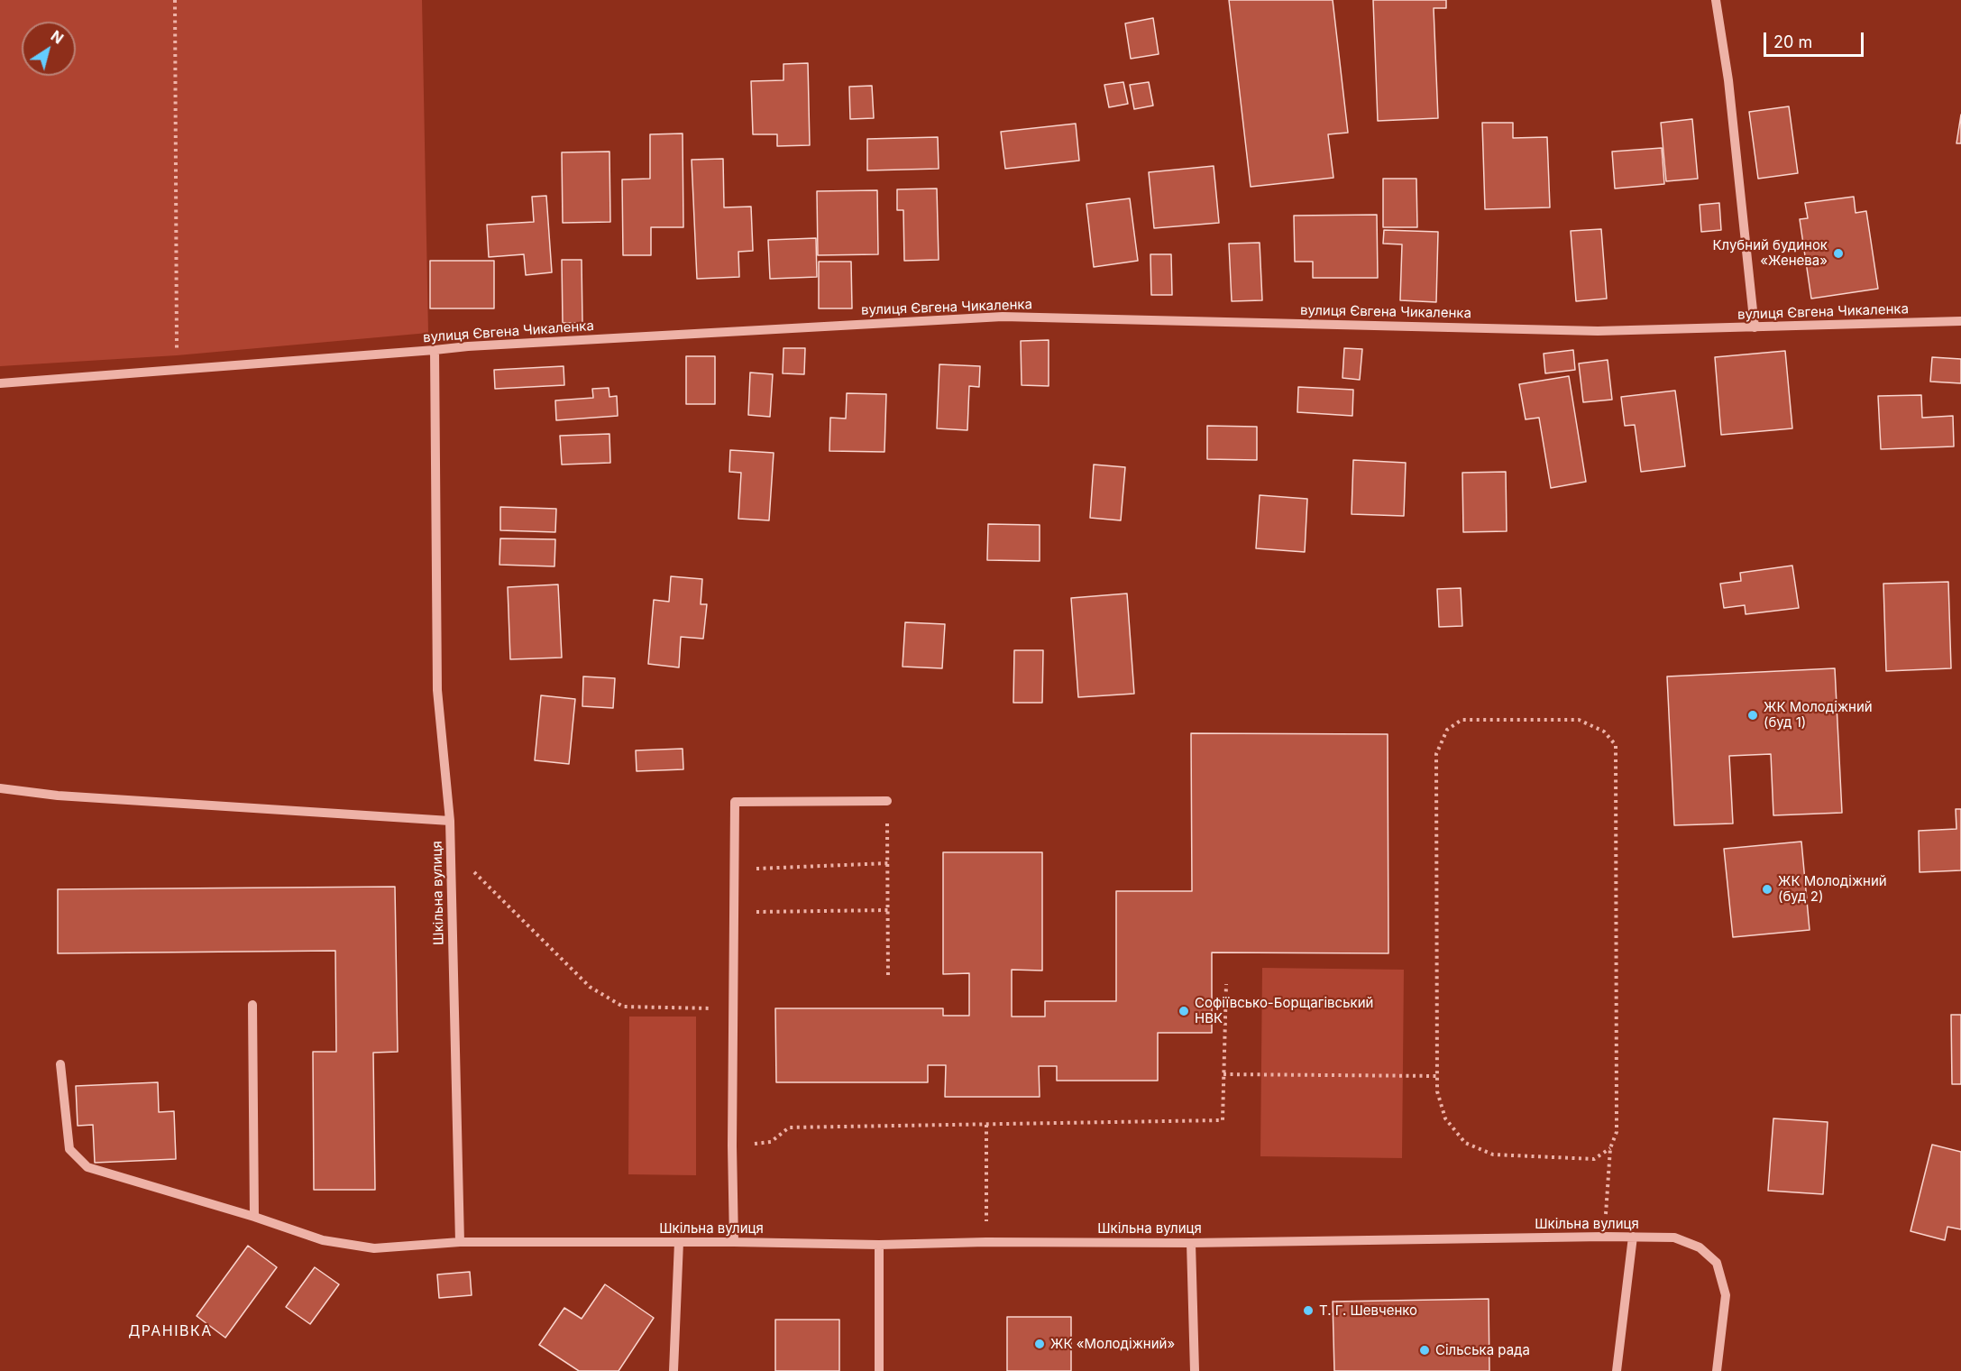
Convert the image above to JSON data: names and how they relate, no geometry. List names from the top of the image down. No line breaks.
{"streets":{"street":["вулиця Євгена Чикаленка","Шкільна вулиця"]},"districts":["ДРАНІВКА"],"places":["Клубний будинок «Женева»","ЖК Молодіжний (буд 1)","ЖК Молодіжний (буд 2)","Софіївсько-Борщагівський НВК","Т. Г. Шевченко","ЖК «Молодіжний»","Сільська рада"],"scale_bar":"20 m","north":"top right"}
